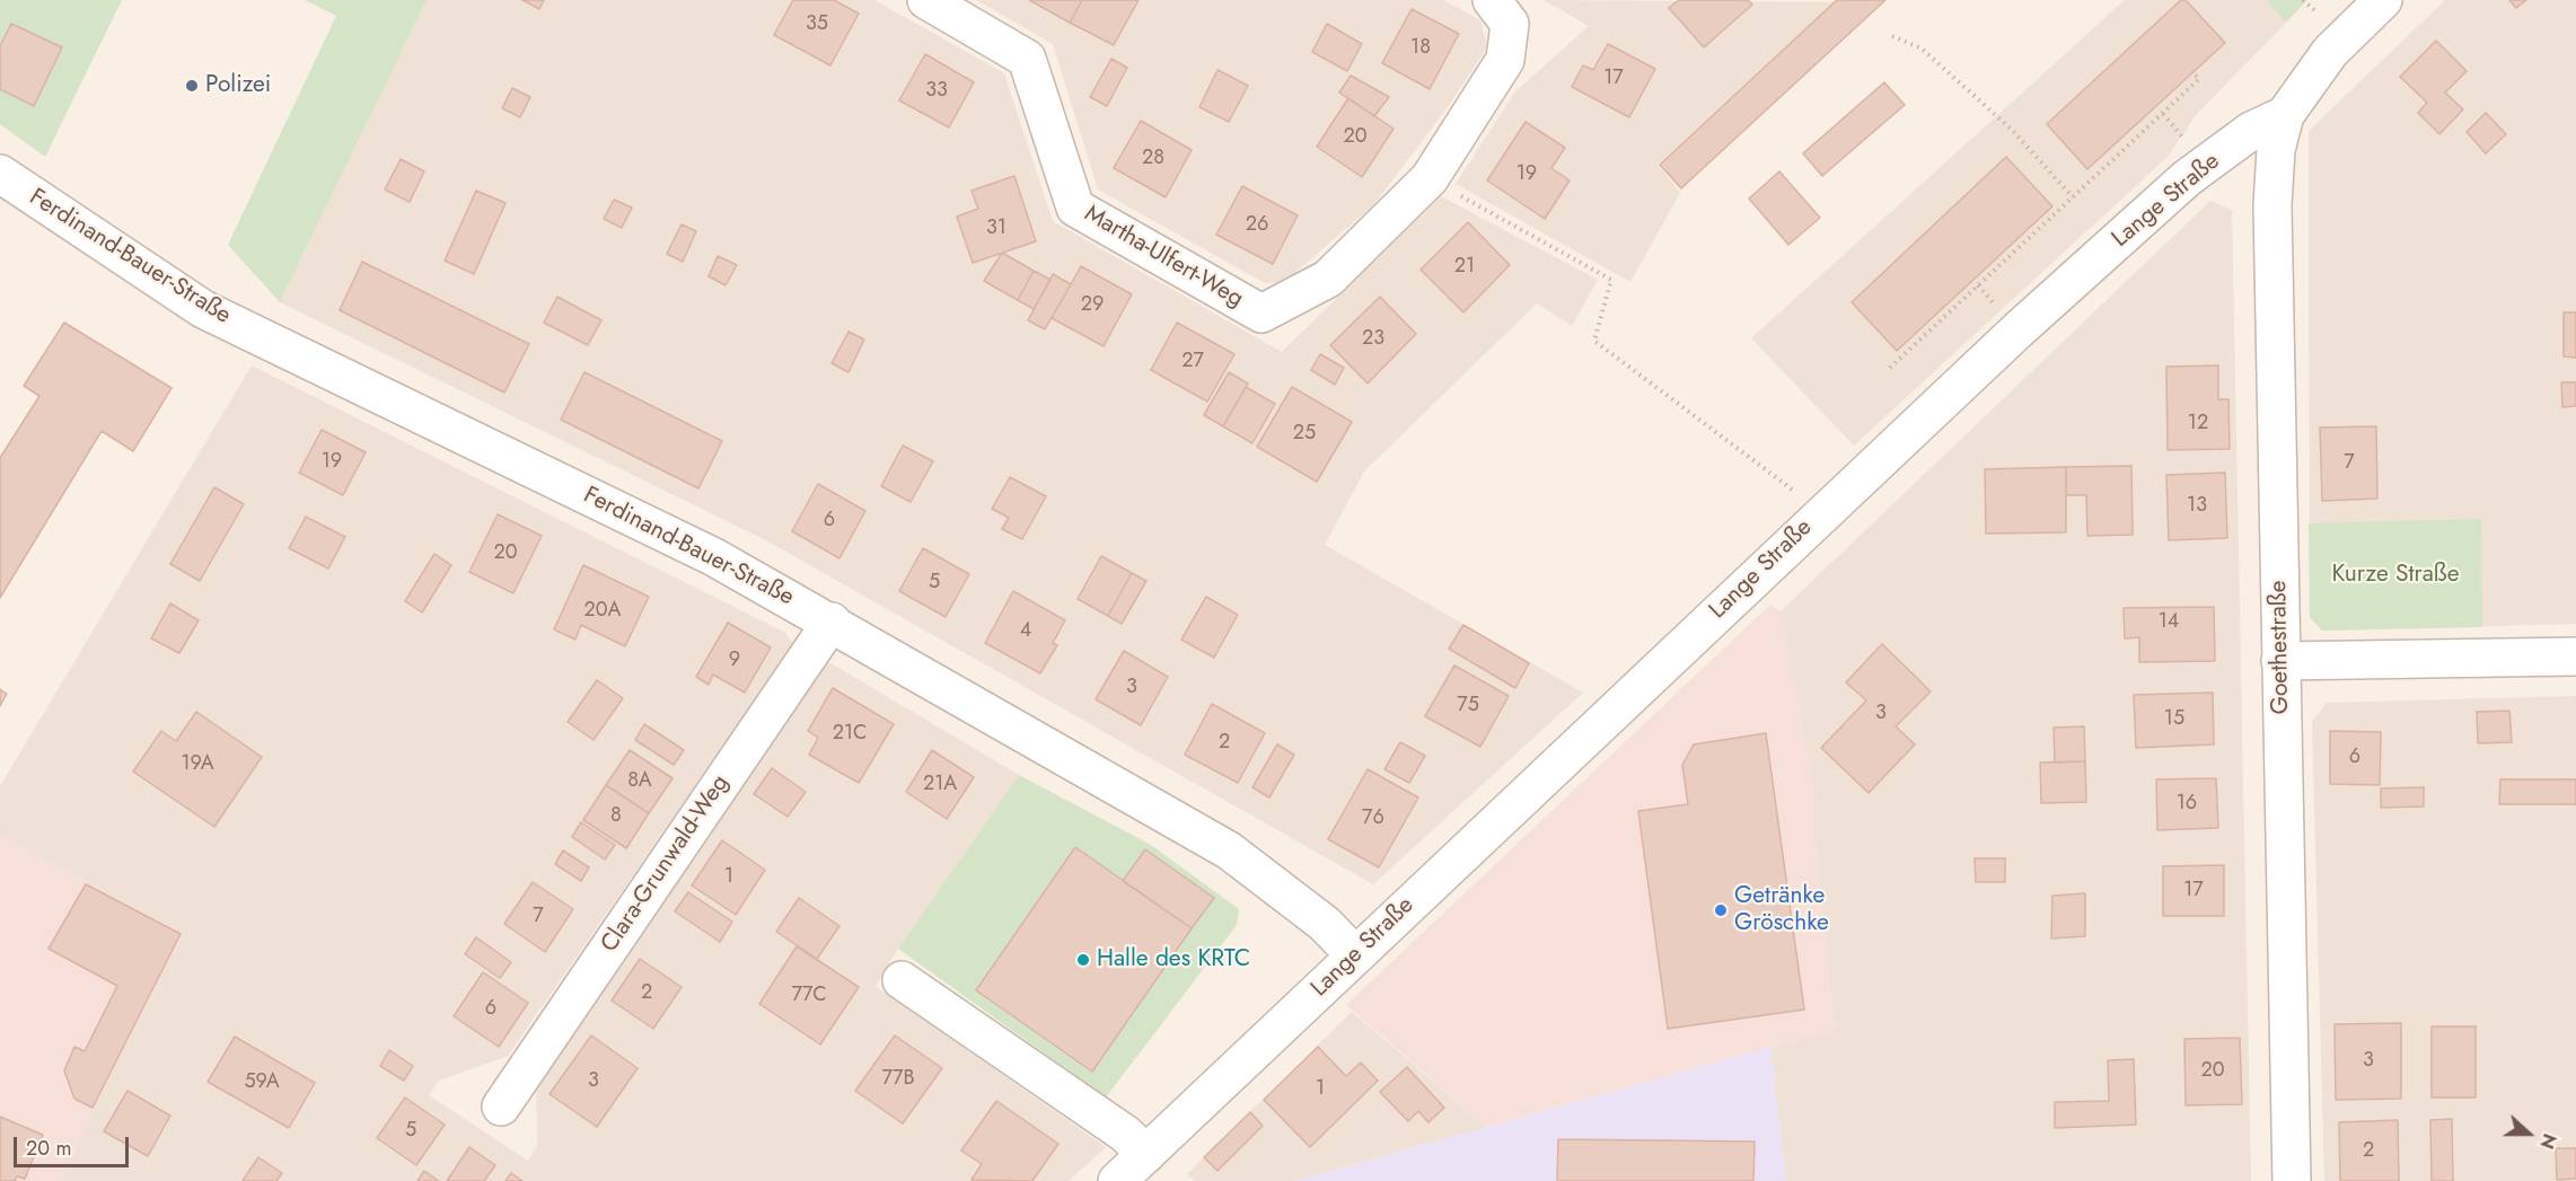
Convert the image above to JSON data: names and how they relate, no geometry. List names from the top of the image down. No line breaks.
{"streets":{"street":["Lange Straße","Ferdinand-Bauer-Straße","Martha-Ulfert-Weg","Goethestraße","Clara-Grunwald-Weg"]},"crossings":[["Lange Straße","Ferdinand-Bauer-Straße"],["Lange Straße","Goethestraße"],["Ferdinand-Bauer-Straße","Clara-Grunwald-Weg"]],"parks":["Kurze Straße"],"places":["Polizei","Getränke Gröschke","Halle des KRTC"],"house_numbers":["35","18","17","33","20","28","19","26","31","21","29","23","27","12","25","19","7","13","6","20","5","20A","14","4","9","3","75","3","15","21C","2","6","19A","8A","21A","16","8","76","1","17","7","2","77C","6","3","20","77B","3","59A","1","5","2"],"scale_bar":"20 m","north":"right"}
